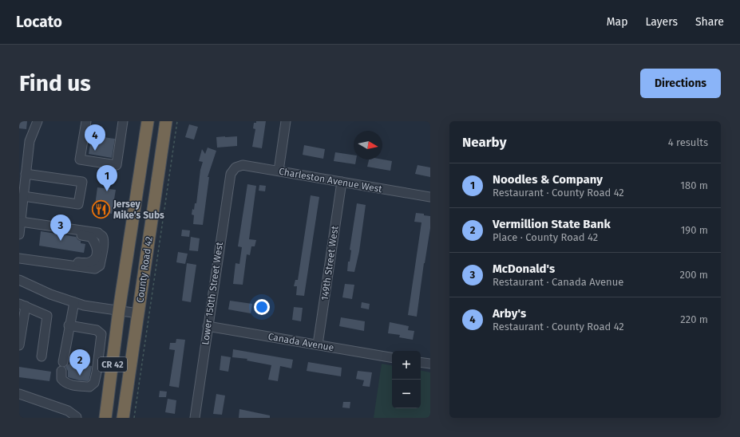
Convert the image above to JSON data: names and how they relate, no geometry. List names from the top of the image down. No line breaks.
{"streets":{"highway":["County Road 42","CR 42"],"street":["Charleston Avenue West","149th Street West","Lower 150th Street West","Canada Avenue"]},"crossings":[["Charleston Avenue West","149th Street West"],["Charleston Avenue West","Lower 150th Street West"],["149th Street West","Canada Avenue"],["Lower 150th Street West","Canada Avenue"]],"places":{"restaurant":["Jersey Mike's Subs"]},"north":"right","page":{"header":"Locato","nav":["Map","Layers","Share"],"buttons":"Directions","title":"Find us","heading":["Nearby","4 results"],"pins":["4","1","3","2"],"list":[{"mark":"1","name":"Noodles & Company","note":"Restaurant · County Road 42","value":"180 m"},{"mark":"2","name":"Vermillion State Bank","note":"Place · County Road 42","value":"190 m"},{"mark":"3","name":"McDonald's","note":"Restaurant · Canada Avenue","value":"200 m"},{"mark":"4","name":"Arby's","note":"Restaurant · County Road 42","value":"220 m"}],"map_buttons":["+","−"]}}
